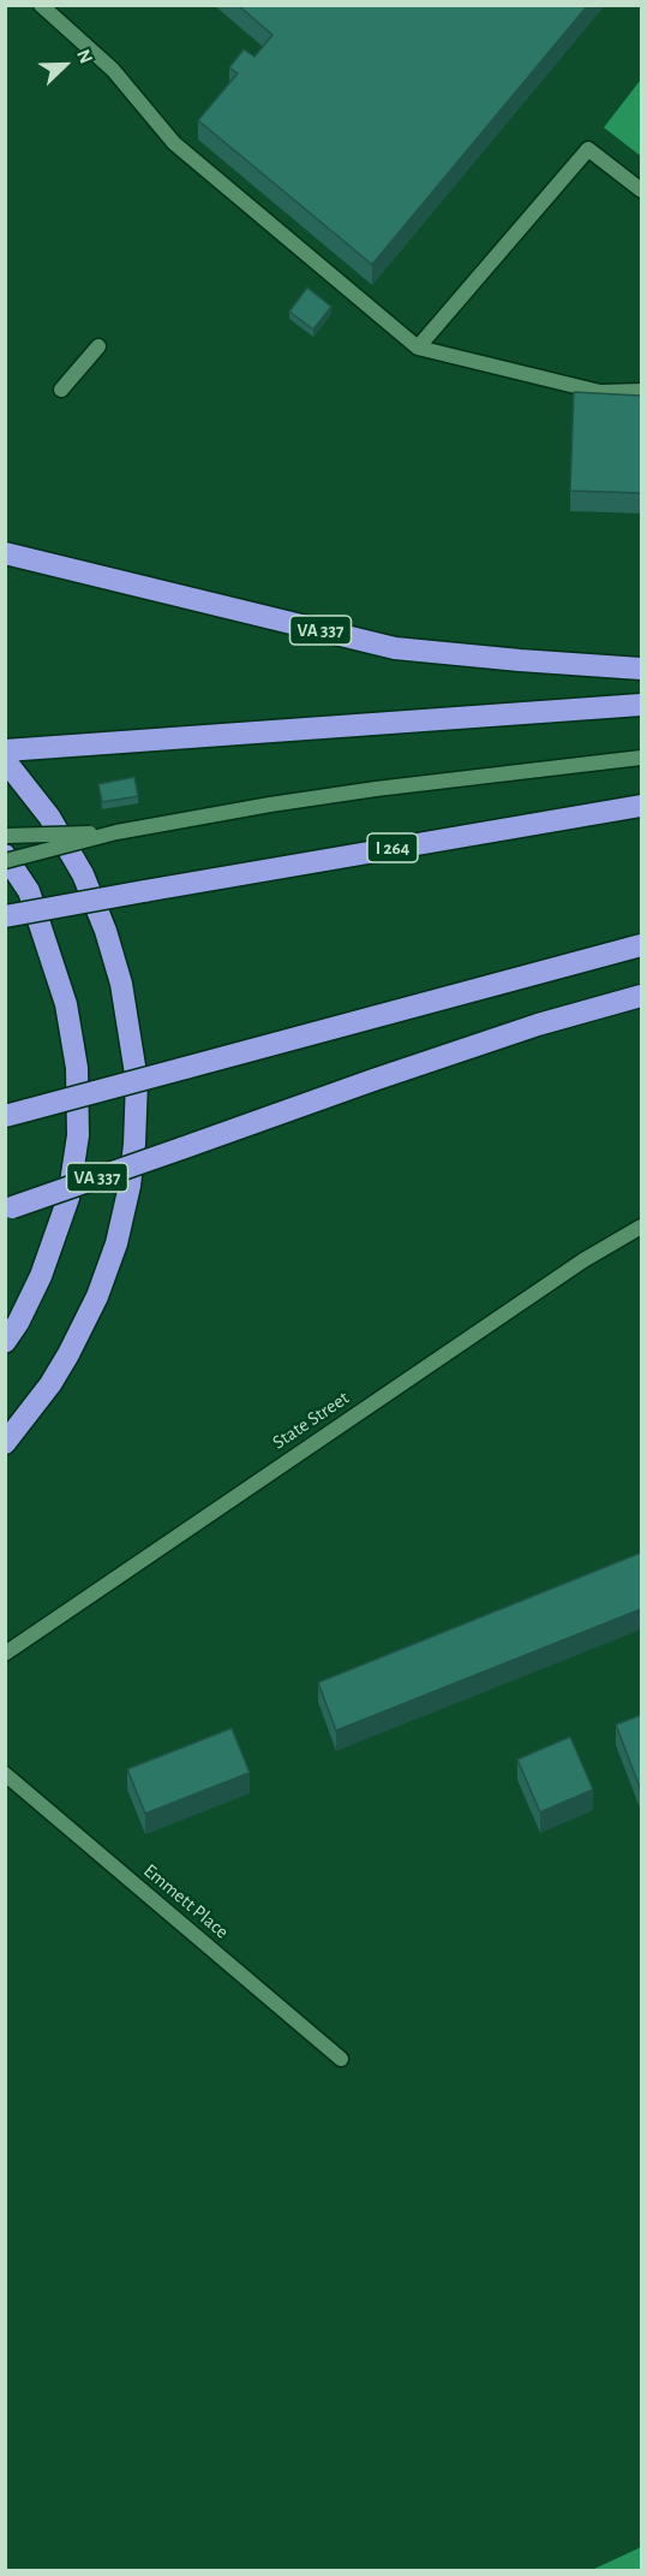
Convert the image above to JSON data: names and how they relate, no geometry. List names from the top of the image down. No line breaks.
{"streets":{"highway":["VA 337","I 264"],"street":["State Street","Emmett Place"]},"north":"top right"}
